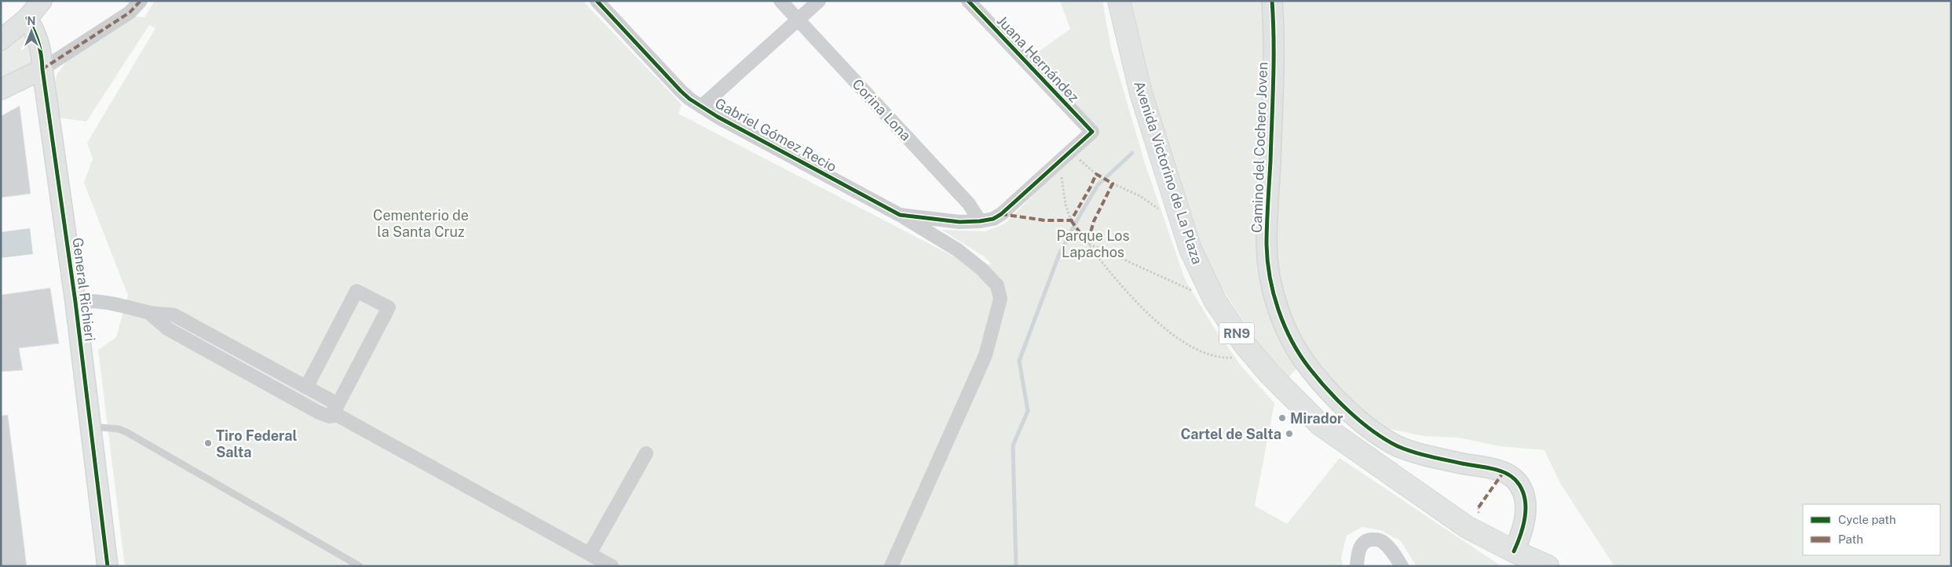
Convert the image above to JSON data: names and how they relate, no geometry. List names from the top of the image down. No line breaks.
{"streets":{"highway":["Avenida Victorino de La Plaza","RN9"],"street":["Juana Hernández","Corina Lona","Gabriel Gómez Recio","Camino del Cochero Joven","General Richieri"]},"crossings":[["Juana Hernández","Gabriel Gómez Recio"],["Corina Lona","Gabriel Gómez Recio"],["Camino del Cochero Joven","Avenida Victorino de La Plaza"],["Camino del Cochero Joven","RN9"],["Avenida Victorino de La Plaza","RN9"]],"parks":["Cementerio de la Santa Cruz","Parque Los Lapachos"],"places":["Mirador","Cartel de Salta","Tiro Federal Salta"],"legend":["Cycle path","Path"],"north":"top"}
